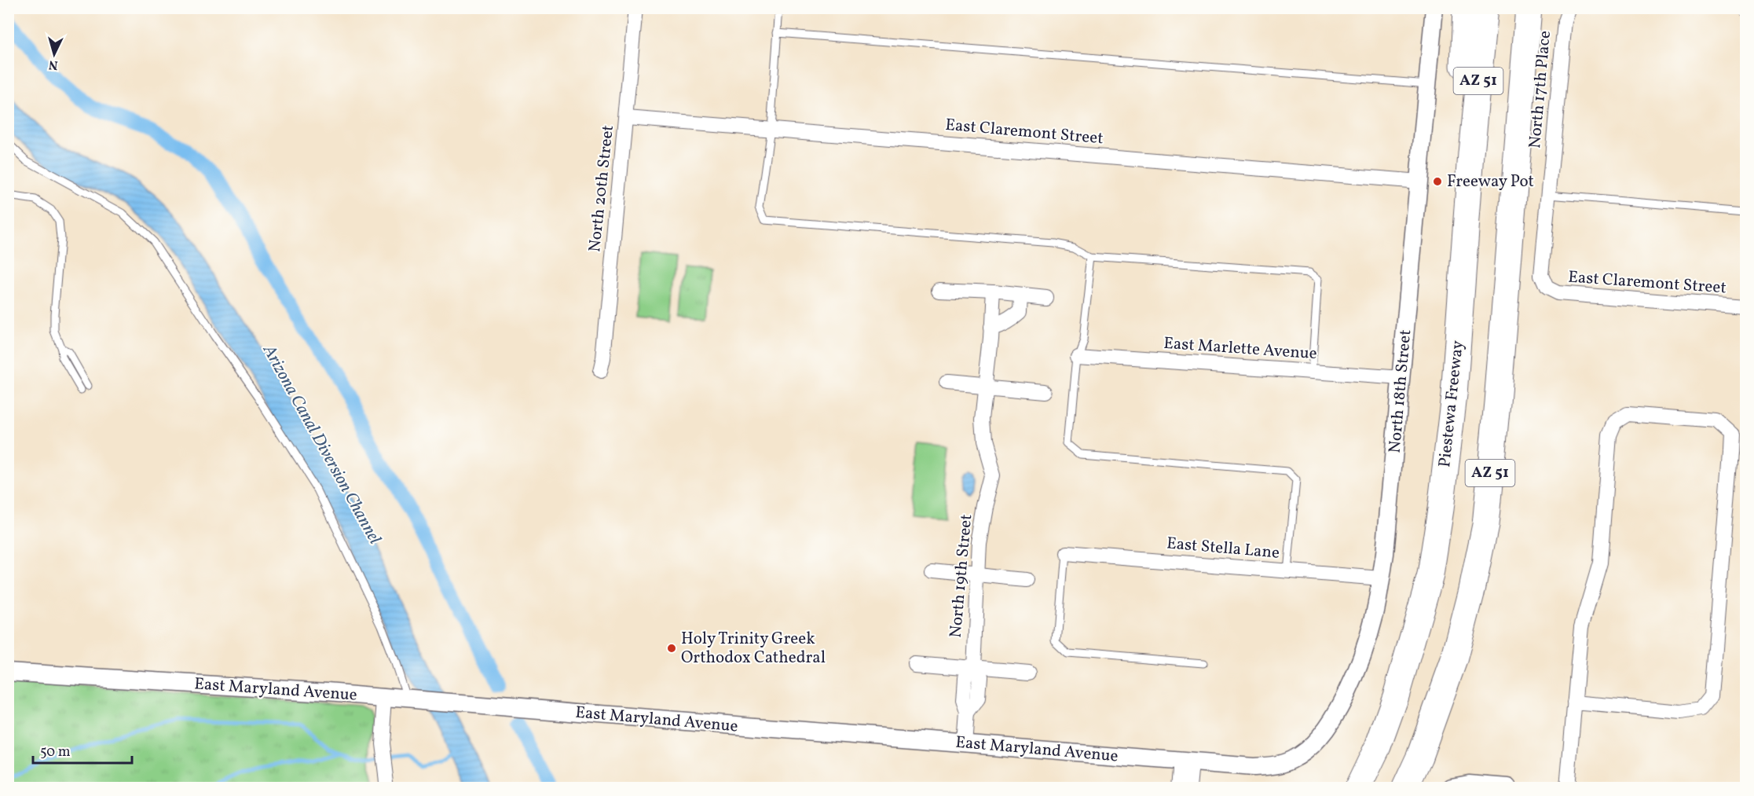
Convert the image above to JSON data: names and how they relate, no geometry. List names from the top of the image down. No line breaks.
{"streets":{"highway":["AZ 51","Piestewa Freeway"],"street":["North 17th Place","East Claremont Street","North 20th Street","East Marlette Avenue","North 18th Street","East Stella Lane","North 19th Street","East Maryland Avenue"]},"crossings":[["North 17th Place","East Claremont Street"],["East Claremont Street","North 20th Street"],["East Claremont Street","North 18th Street"],["East Marlette Avenue","North 18th Street"],["North 18th Street","East Stella Lane"],["North 18th Street","East Maryland Avenue"],["North 19th Street","East Maryland Avenue"]],"water":["Arizona Canal Diversion Channel"],"places":["Freeway Pot","Holy Trinity Greek Orthodox Cathedral"],"scale_bar":"50 m","north":"bottom"}
